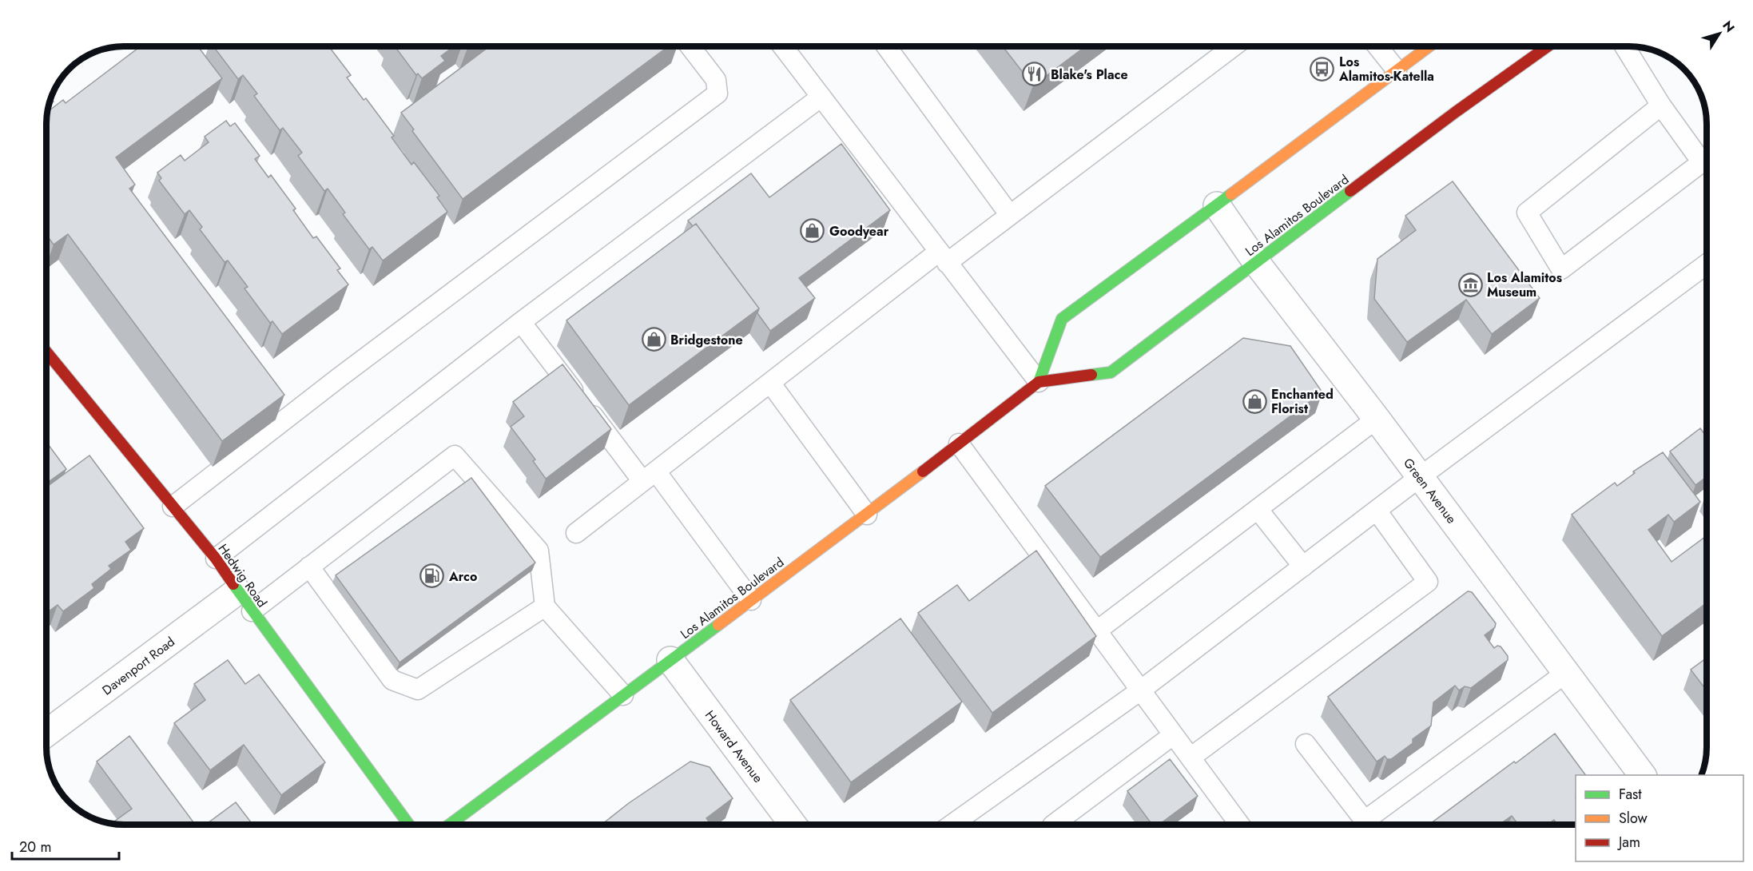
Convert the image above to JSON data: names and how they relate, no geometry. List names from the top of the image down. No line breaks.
{"streets":{"main road":["Los Alamitos Boulevard","Hedwig Road"],"street":["Green Avenue","Davenport Road","Howard Avenue"]},"crossings":[["Los Alamitos Boulevard","Green Avenue"],["Los Alamitos Boulevard","Howard Avenue"],["Hedwig Road","Davenport Road"]],"places":{"bus stop":["Los Alamitos-Katella"],"restaurant":["Blake's Place"],"shop":["Goodyear","Bridgestone","Enchanted Florist"],"museum":["Los Alamitos Museum"],"fuel station":["Arco"]},"legend":["Fast","Slow","Jam"],"scale_bar":"20 m","north":"top right"}
